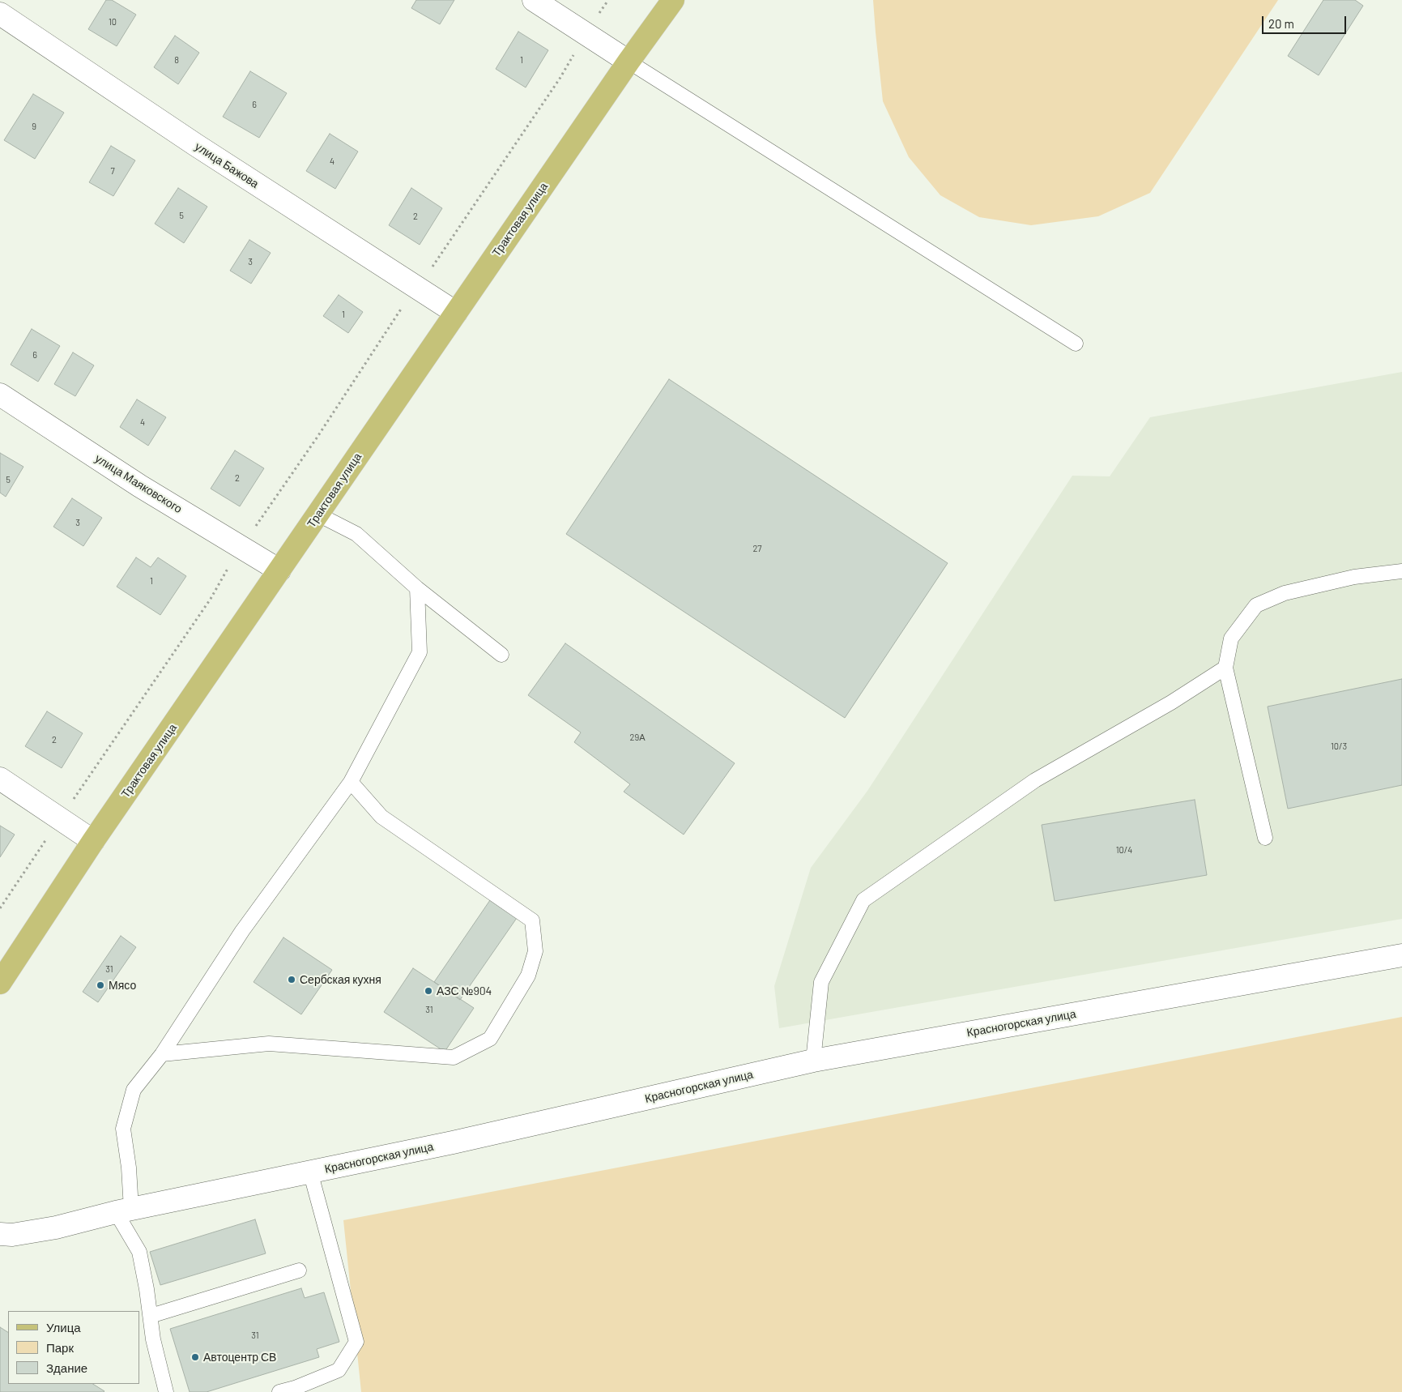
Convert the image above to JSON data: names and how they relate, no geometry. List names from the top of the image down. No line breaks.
{"streets":{"main road":["Трактовая улица"],"street":["улица Бажова","улица Маяковского","Красногорская улица"]},"crossings":[["улица Бажова","Трактовая улица"],["Трактовая улица","улица Маяковского"]],"places":["Сербская кухня","Мясо","АЗС №904","Автоцентр СВ"],"house_numbers":["10","8","1","6","9","4","7","5","2","3","1","6","4","2","5","3","27","1","29А","2","10/3","10/4","31","31","31"],"legend":["Улица","Парк","Здание"],"scale_bar":"20 m"}
